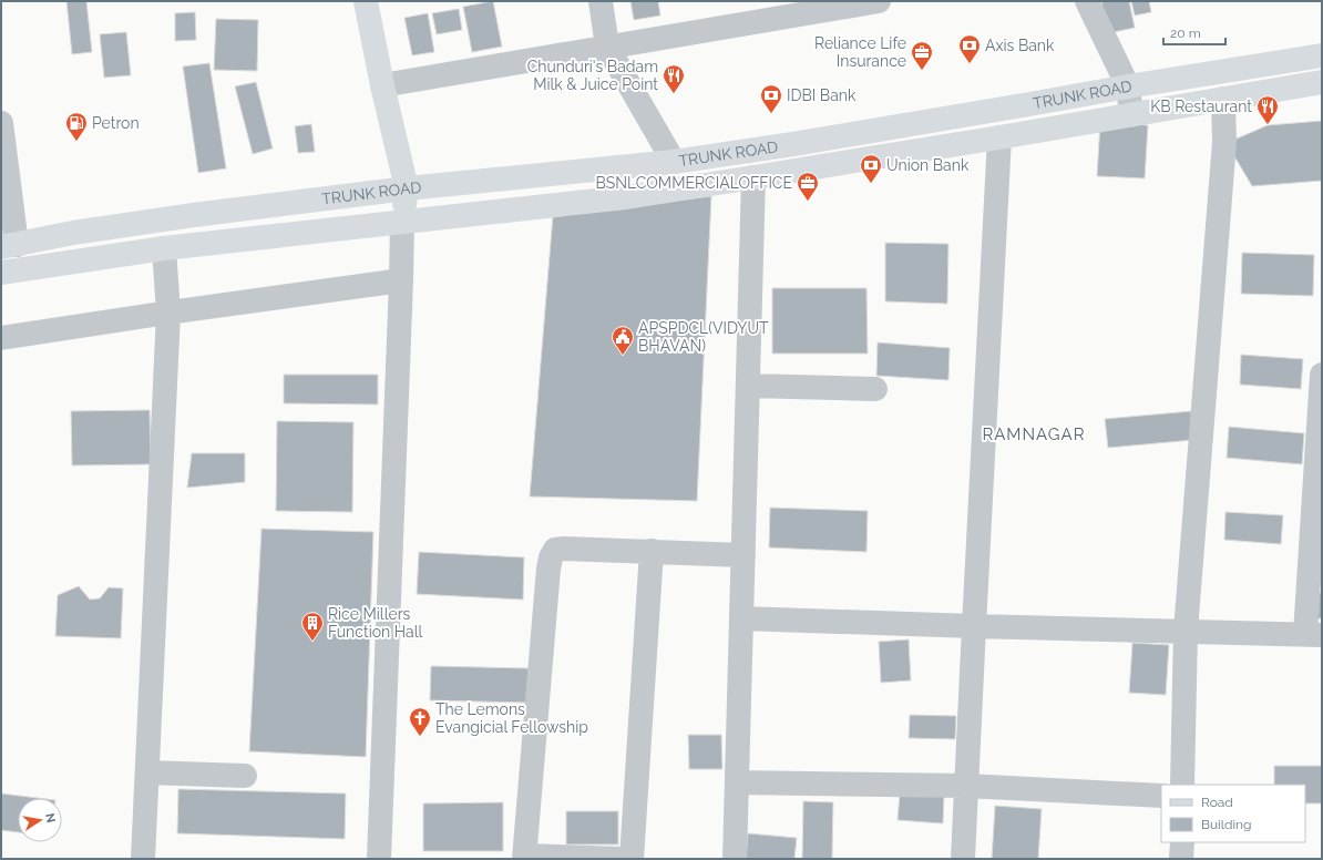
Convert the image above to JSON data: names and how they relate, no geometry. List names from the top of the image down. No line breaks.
{"streets":{"main road":["TRUNK ROAD"]},"districts":["RAMNAGAR"],"places":{"bank":["Axis Bank","IDBI Bank","Union Bank"],"office":["Reliance Life Insurance","BSNLCOMMERCIALOFFICE"],"restaurant":["Chunduri's Badam Milk & Juice Point","KB Restaurant"],"fuel station":["Petron"],"public building":["APSPDCL(VIDYUT BHAVAN)"],"building":["Rice Millers Function Hall"],"church":["The Lemons Evangicial Fellowship"]},"legend":["Road","Building"],"scale_bar":"20 m","north":"right"}
